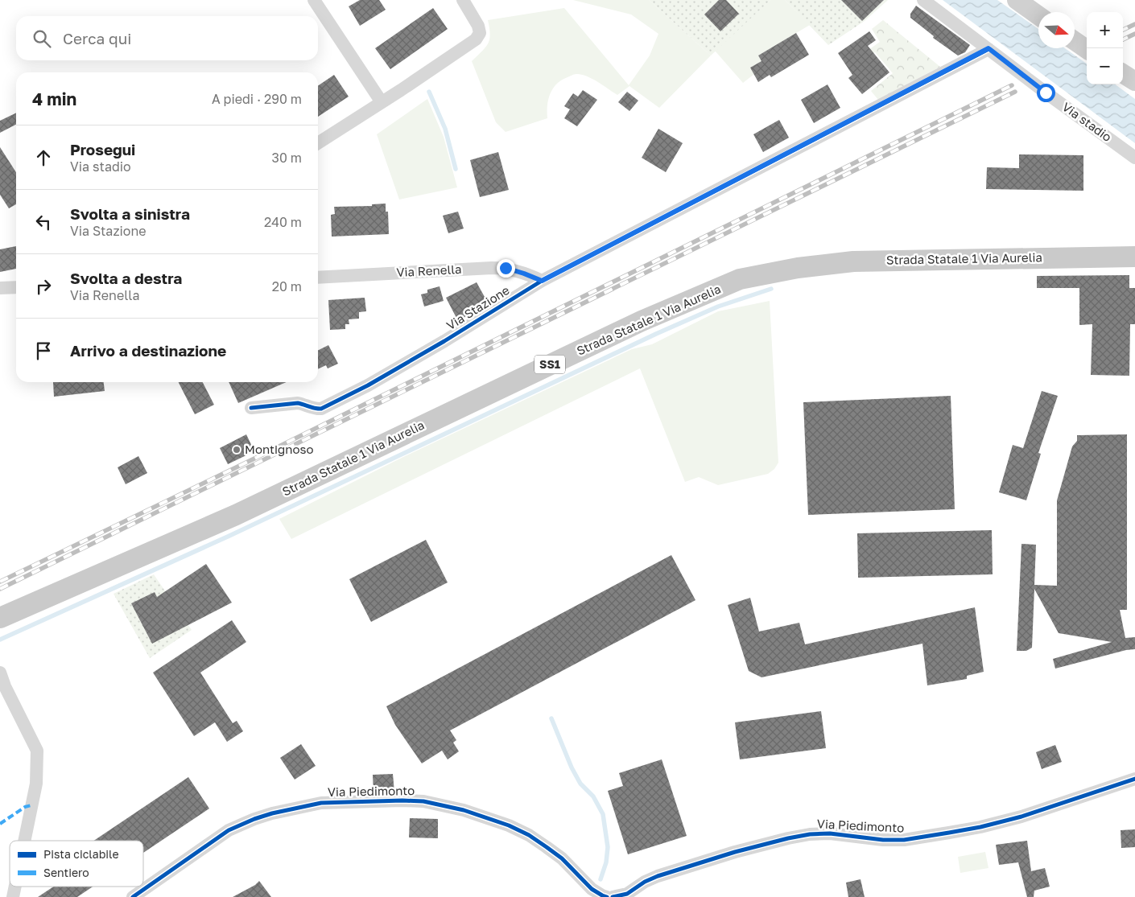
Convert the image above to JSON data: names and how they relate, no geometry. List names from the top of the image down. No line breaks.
{"streets":{"main road":["Strada Statale 1 Via Aurelia","SS1"],"street":["Via stadio","Via Renella","Via Stazione","Via Piedimonto"]},"crossings":[["Via stadio","Via Stazione"],["Via Renella","Via Stazione"]],"places":["Montignoso"],"legend":["Pista ciclabile","Sentiero"],"north":"right","page":{"map_buttons":["+","−"],"search":"Cerca qui","heading":["4 min","A piedi · 290 m"],"list":[["Prosegui","Via stadio","30 m"],["Svolta a sinistra","Via Stazione","240 m"],["Svolta a destra","Via Renella","20 m"],"Arrivo a destinazione"]}}
